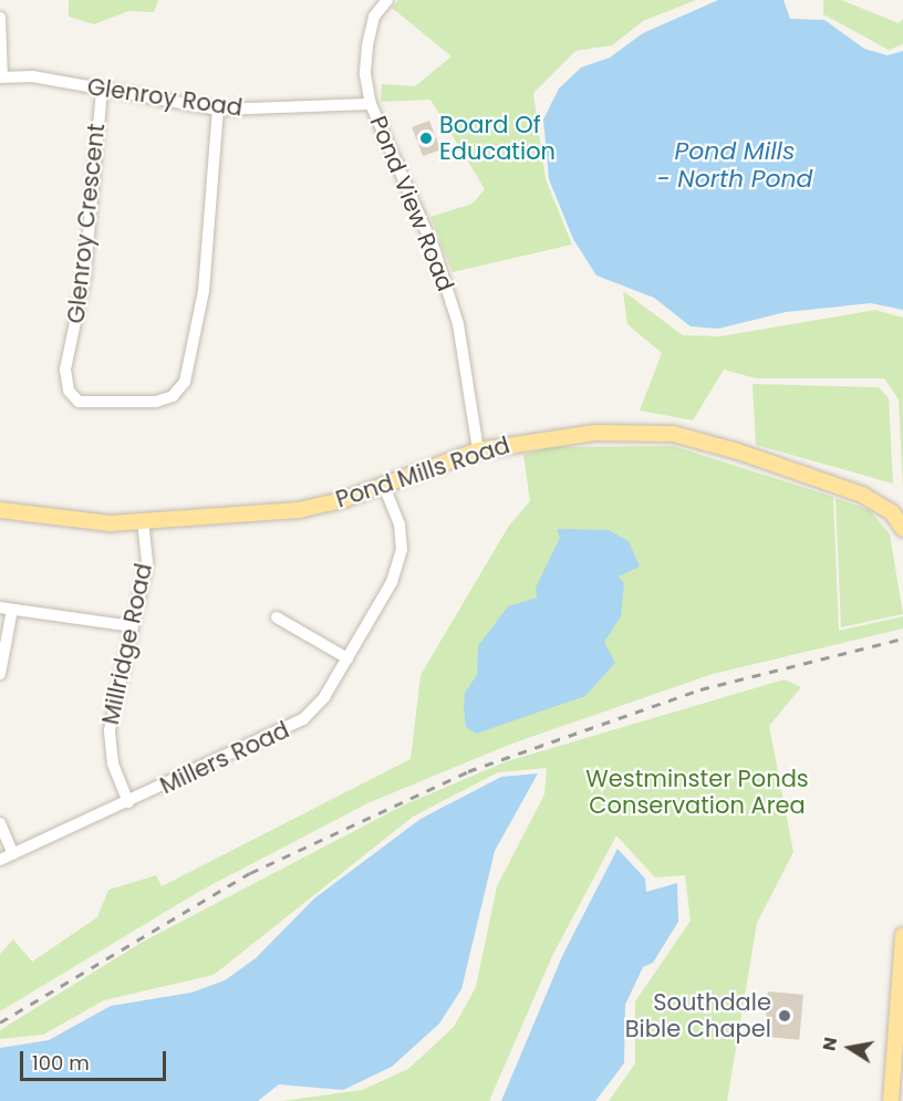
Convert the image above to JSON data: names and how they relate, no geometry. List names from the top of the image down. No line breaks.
{"streets":{"main road":["Pond Mills Road"],"street":["Glenroy Road","Pond View Road","Glenroy Crescent","Millridge Road","Millers Road"]},"crossings":[["Glenroy Road","Pond View Road"],["Glenroy Road","Glenroy Crescent"],["Pond View Road","Pond Mills Road"],["Pond Mills Road","Millridge Road"],["Pond Mills Road","Millers Road"],["Millridge Road","Millers Road"]],"water":["Pond Mills - North Pond"],"parks":["Westminster Ponds Conservation Area"],"places":["Board Of Education","Southdale Bible Chapel"],"scale_bar":"100 m","north":"left"}
